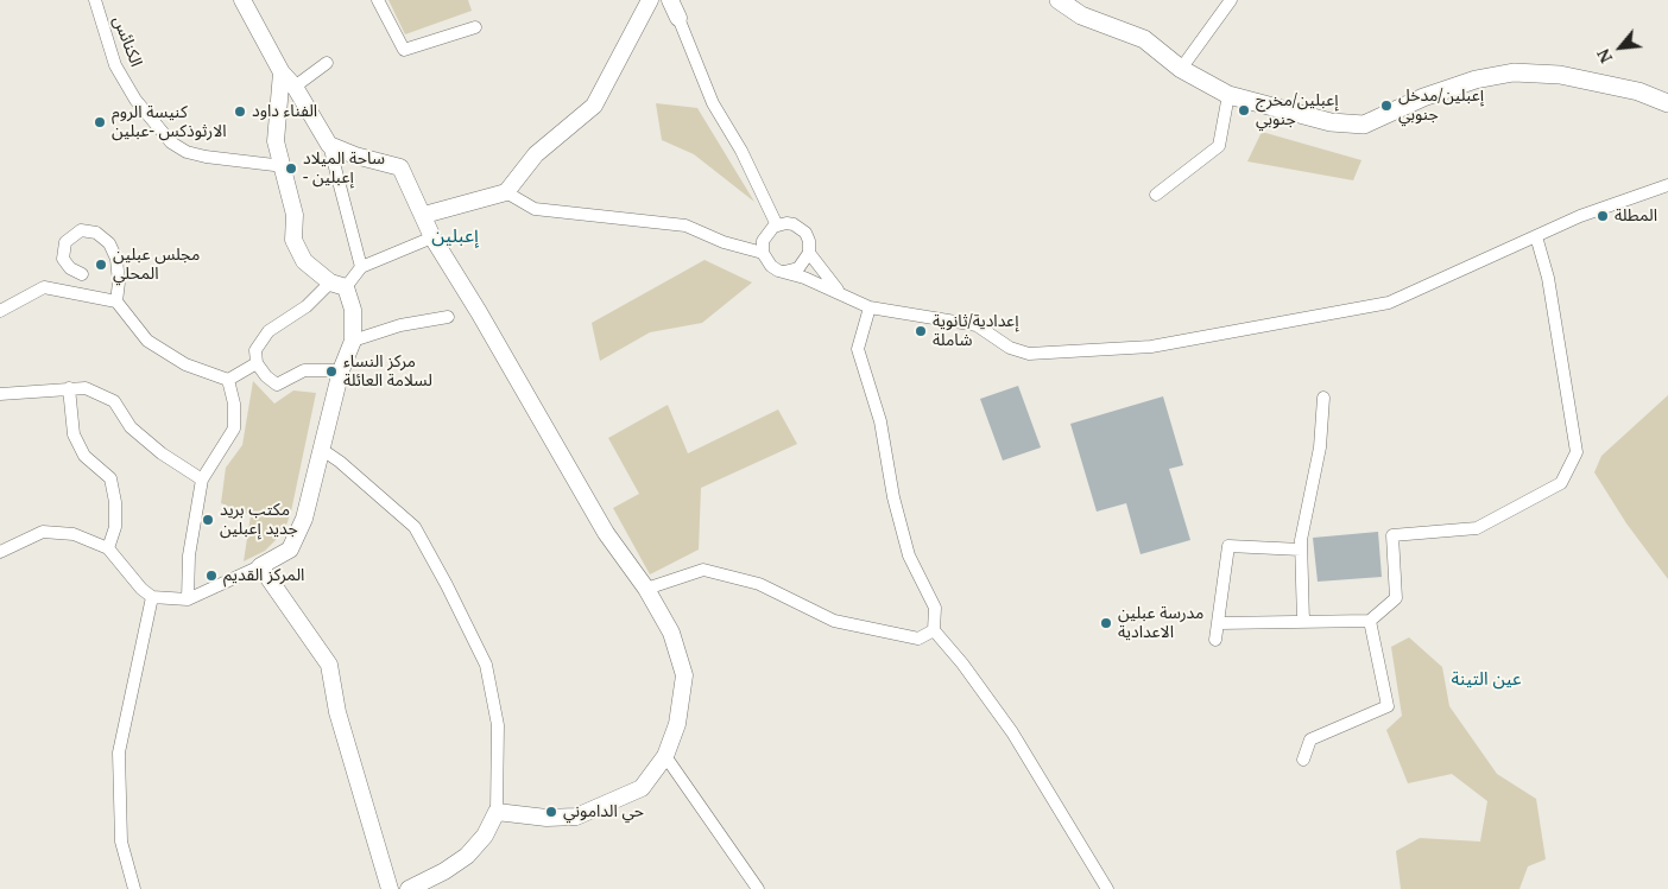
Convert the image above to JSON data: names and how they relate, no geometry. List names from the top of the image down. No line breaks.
{"streets":{"street":["الكنائس"]},"districts":["إعبلين","عين التينة"],"places":["إعبلين/مدخل جنوبي","إعبلين/مخرج جنوبي","الفناء داود","كنيسة الروم الارثوذكس -عبلين","ساحة الميلاد - إعبلين","المطلة","مجلس عبلين المحلي","إعدادية/ثانوية شاملة","مركز النساء لسلامة العائلة","مكتب بريد جديد إعبلين","المركز القديم","مدرسة عبلين الاعدادية","حي الداموني"],"north":"bottom left"}
